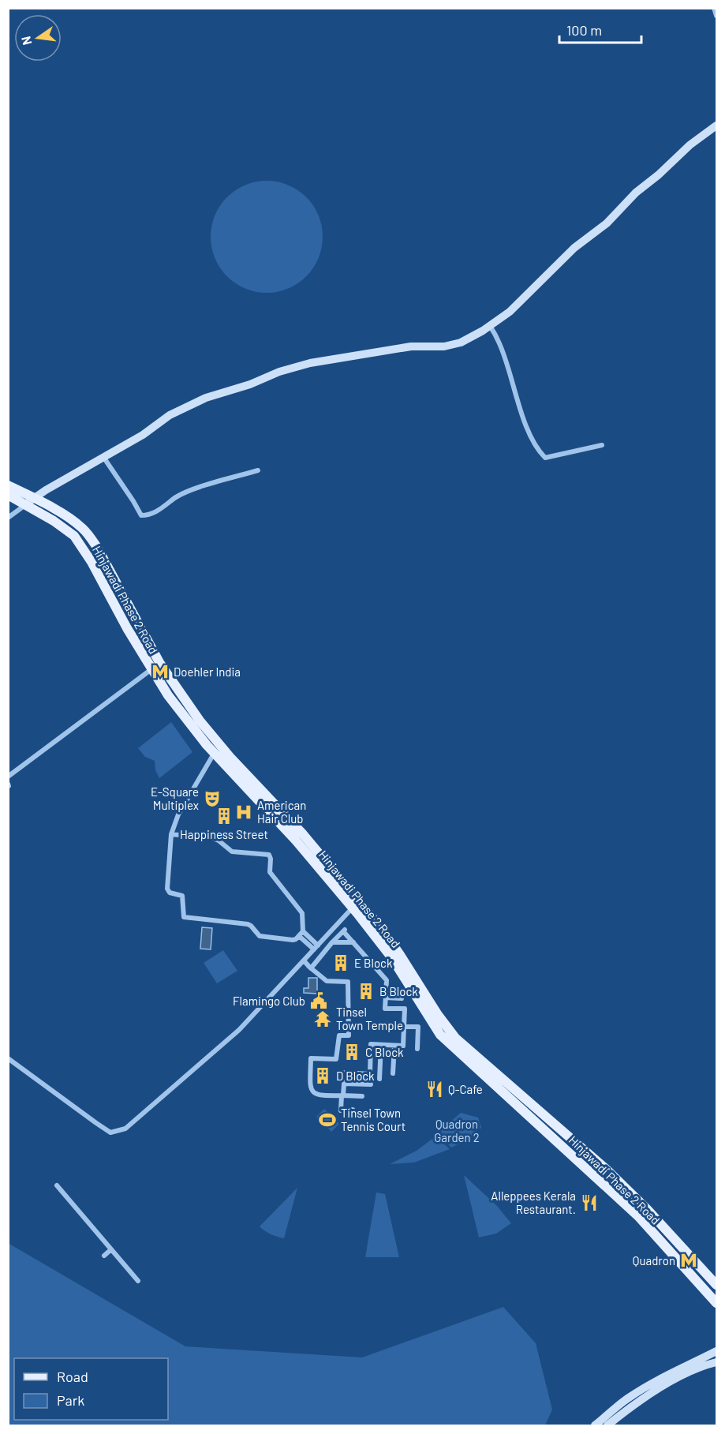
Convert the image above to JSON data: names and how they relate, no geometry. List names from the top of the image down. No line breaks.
{"streets":{"main road":["Hinjawadi Phase 2 Road"]},"parks":["Quadron Garden 2"],"places":{"metro station":["Doehler India","Quadron"],"theatre":["E-Square Multiplex"],"hospital":["American Hair Club"],"building":["Happiness Street","E Block","B Block","C Block","D Block"],"public building":["Flamingo Club"],"temple":["Tinsel Town Temple"],"restaurant":["Q-Cafe","Alleppees Kerala Restaurant."],"sports":["Tinsel Town Tennis Court"]},"legend":["Road","Park"],"scale_bar":"100 m","north":"left"}
